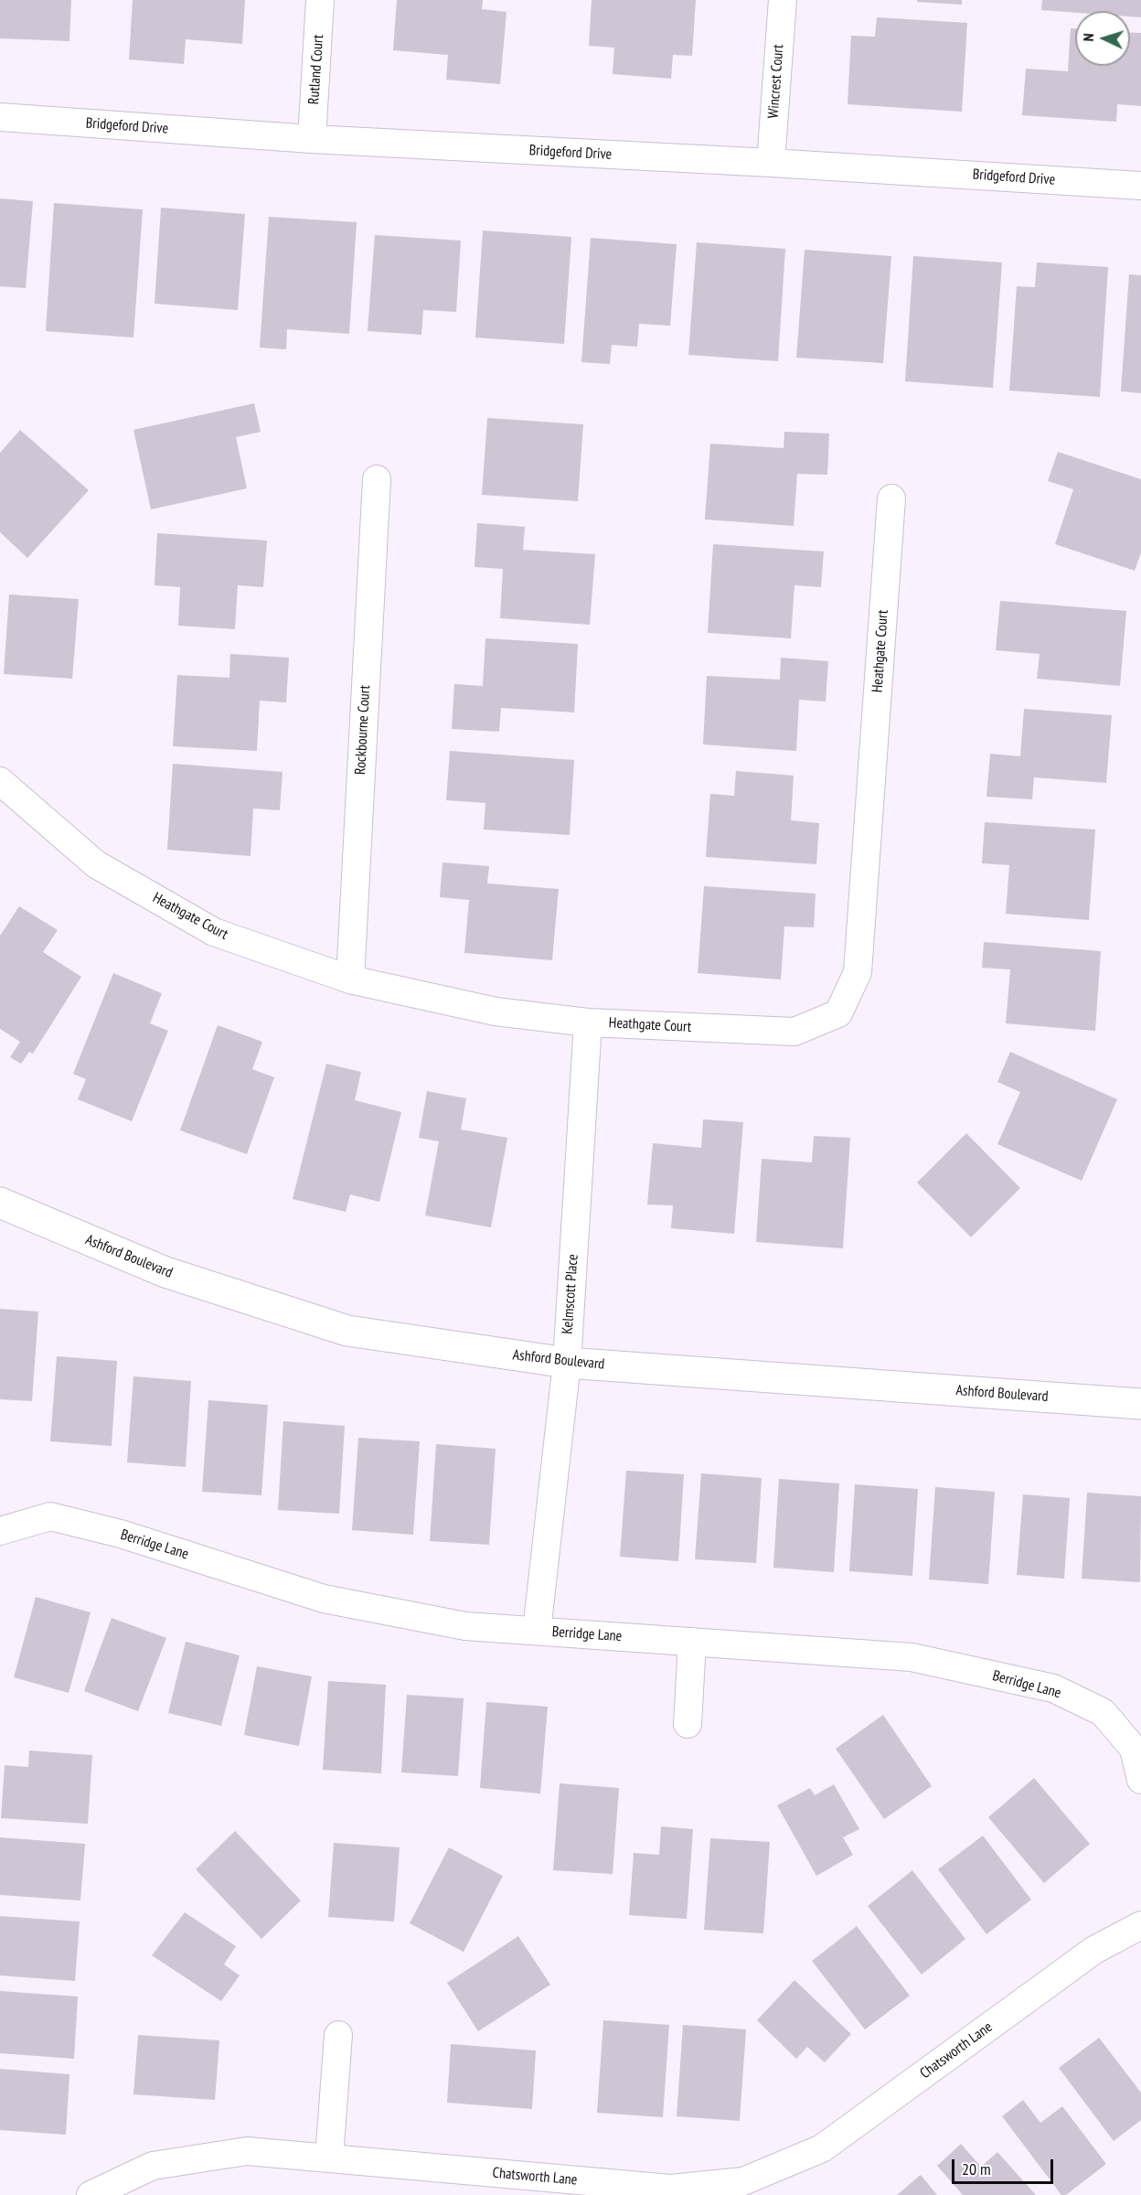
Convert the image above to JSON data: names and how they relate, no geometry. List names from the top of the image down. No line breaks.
{"streets":{"street":["Rutland Court","Wincrest Court","Bridgeford Drive","Heathgate Court","Rockbourne Court","Ashford Boulevard","Kelmscott Place","Berridge Lane","Chatsworth Lane"]},"crossings":[["Rutland Court","Bridgeford Drive"],["Wincrest Court","Bridgeford Drive"],["Heathgate Court","Rockbourne Court"],["Heathgate Court","Kelmscott Place"],["Ashford Boulevard","Kelmscott Place"],["Kelmscott Place","Berridge Lane"]],"scale_bar":"20 m","north":"left"}
